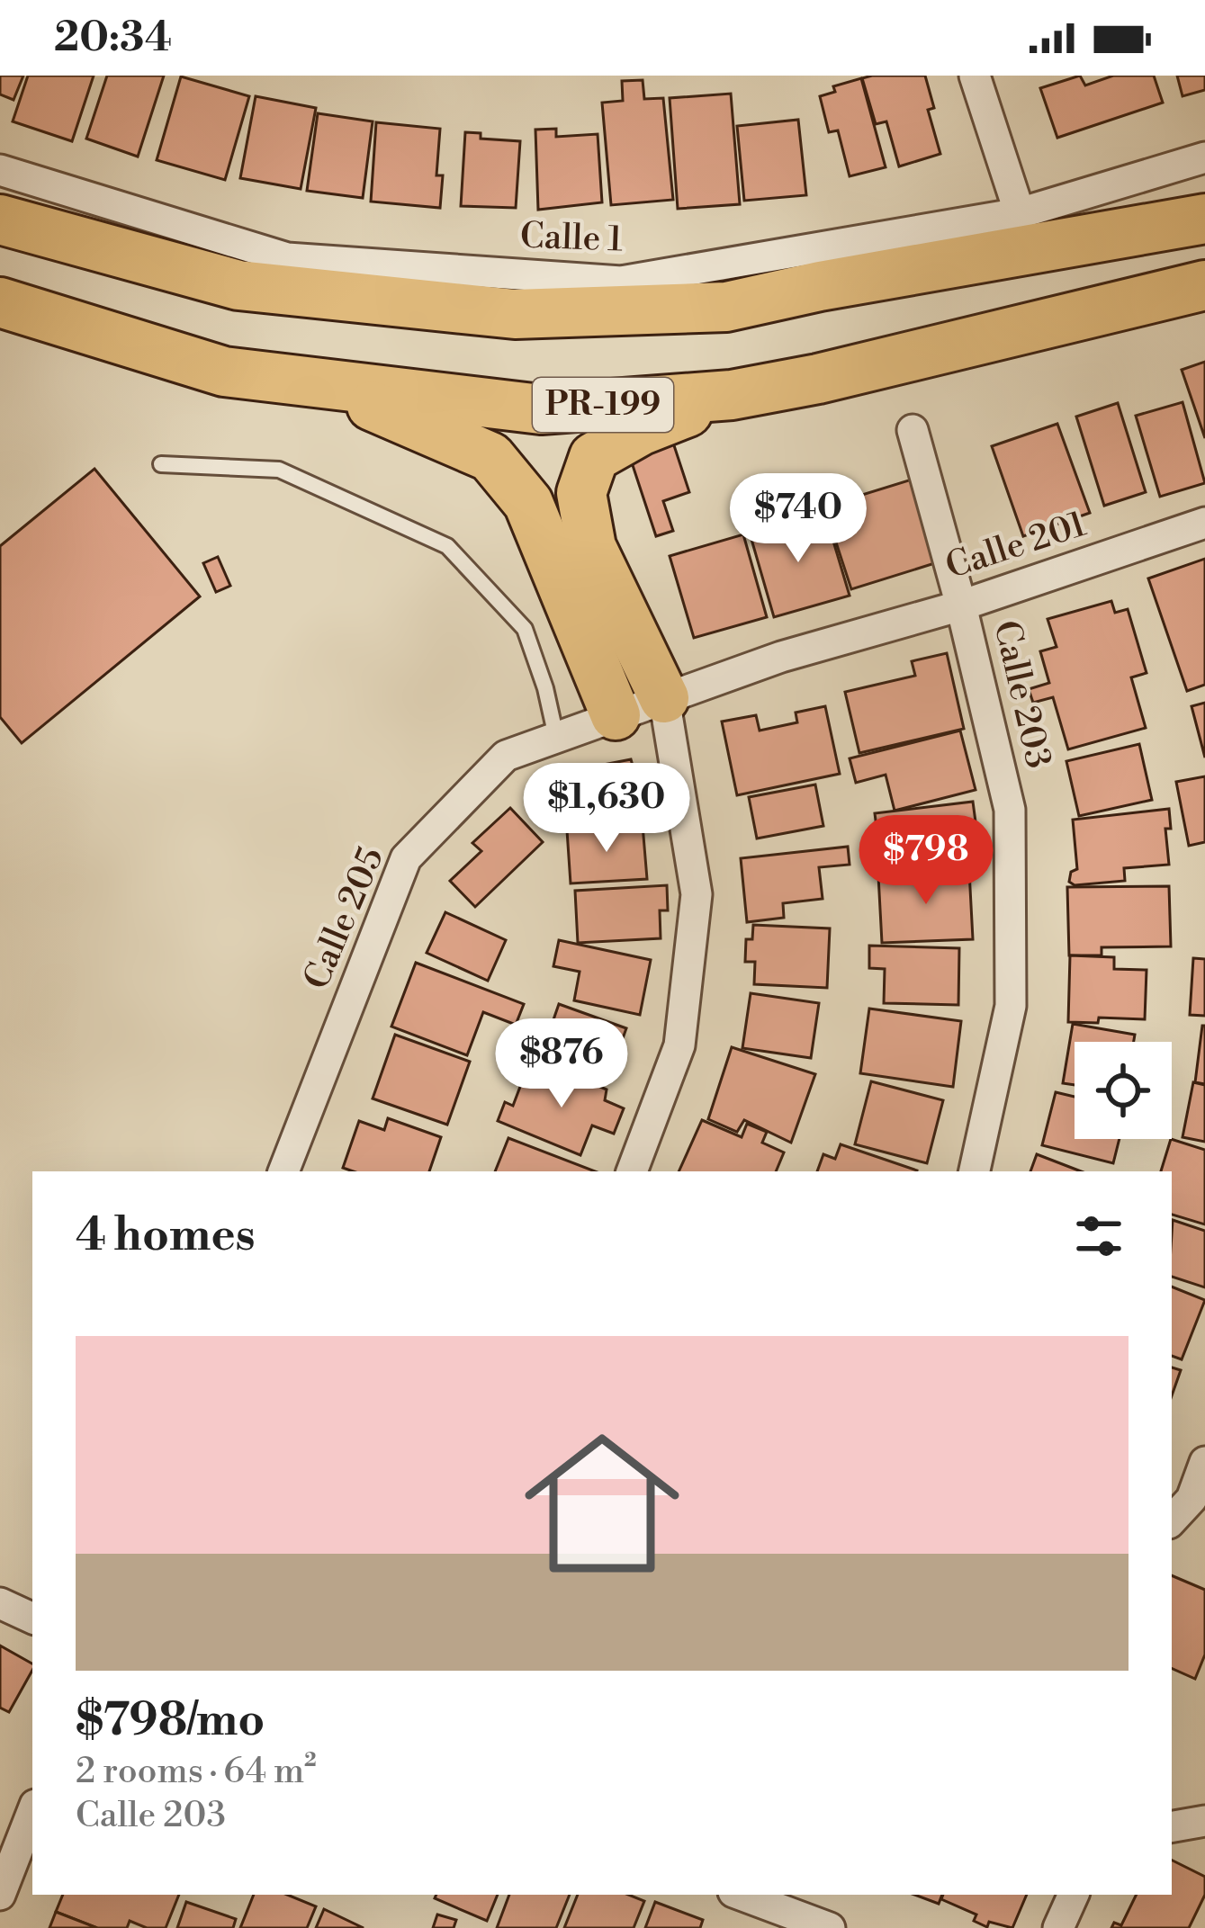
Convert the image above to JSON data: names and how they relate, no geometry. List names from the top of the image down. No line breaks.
{"streets":{"main road":["PR-199"],"street":["Calle 1","Calle 201","Calle 203","Calle 205"]},"crossings":[["Calle 201","Calle 203"],["Calle 201","Calle 205"]],"page":{"status":"20:34","price":["$740","$1,630","$798","$876"],"heading":"4 homes","list":[{"name":"$798/mo","note":"2 rooms · 64 m² · Calle 203"}]}}
